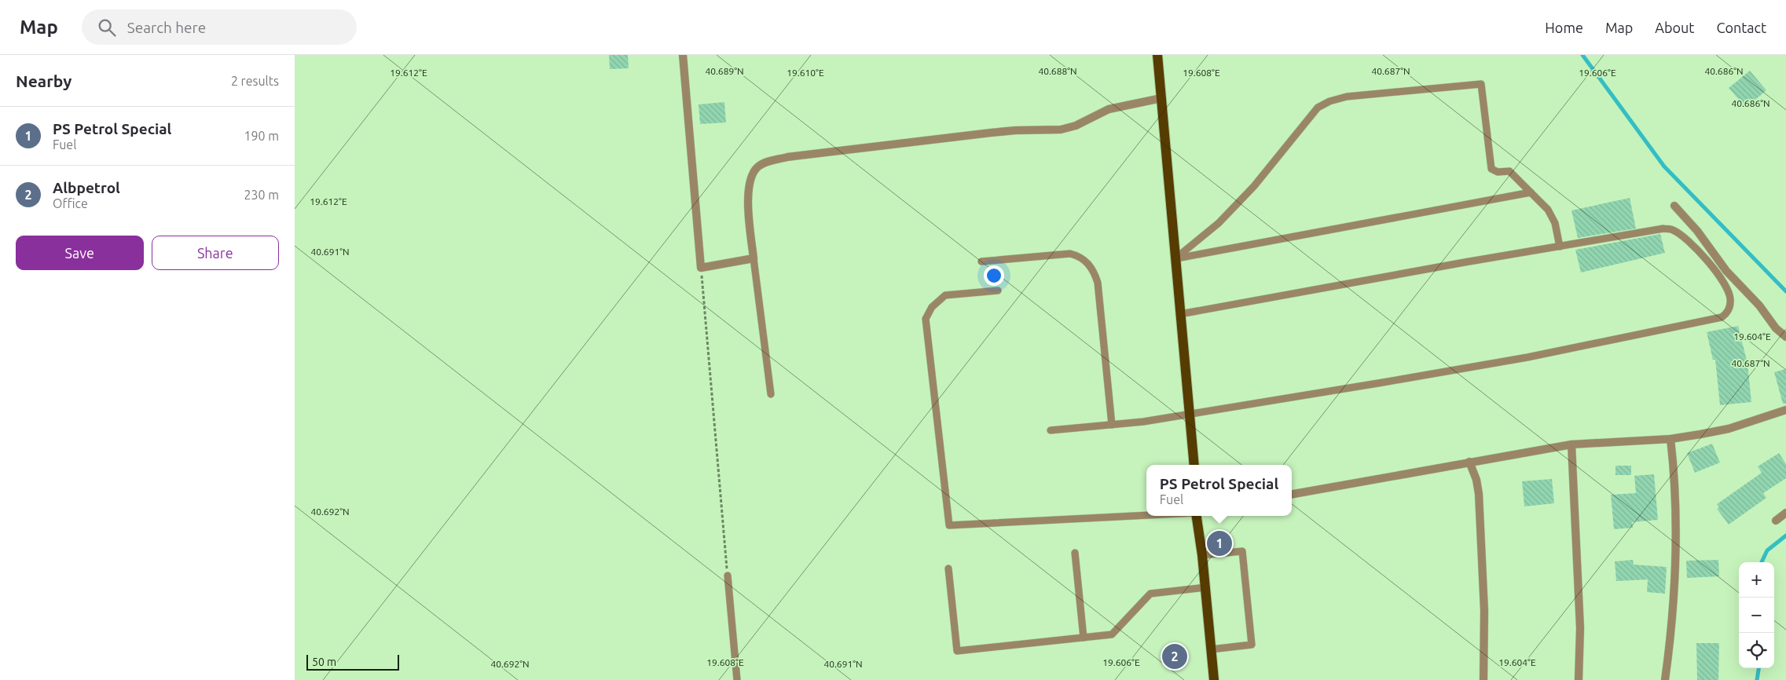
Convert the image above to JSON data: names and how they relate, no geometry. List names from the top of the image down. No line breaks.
{"scale_bar":"50 m","page":{"header":"Map","search":"Search here","nav":["Home","Map","About","Contact"],"heading":["Nearby","2 results"],"list":[{"mark":"1","name":"PS Petrol Special","note":"Fuel","value":"190 m"},{"mark":"2","name":"Albpetrol","note":"Office","value":"230 m"}],"buttons":["Save","Share"],"popup":["PS Petrol Special","Fuel"],"pins":["1","2"],"map_buttons":["+","−"],"scale":"50 m"},"coordinates":["40.687°N","40.689°N","40.688°N","40.686°N","19.610°E","19.606°E","19.612°E","19.608°E","40.691°N","19.604°E","40.692°N"]}
